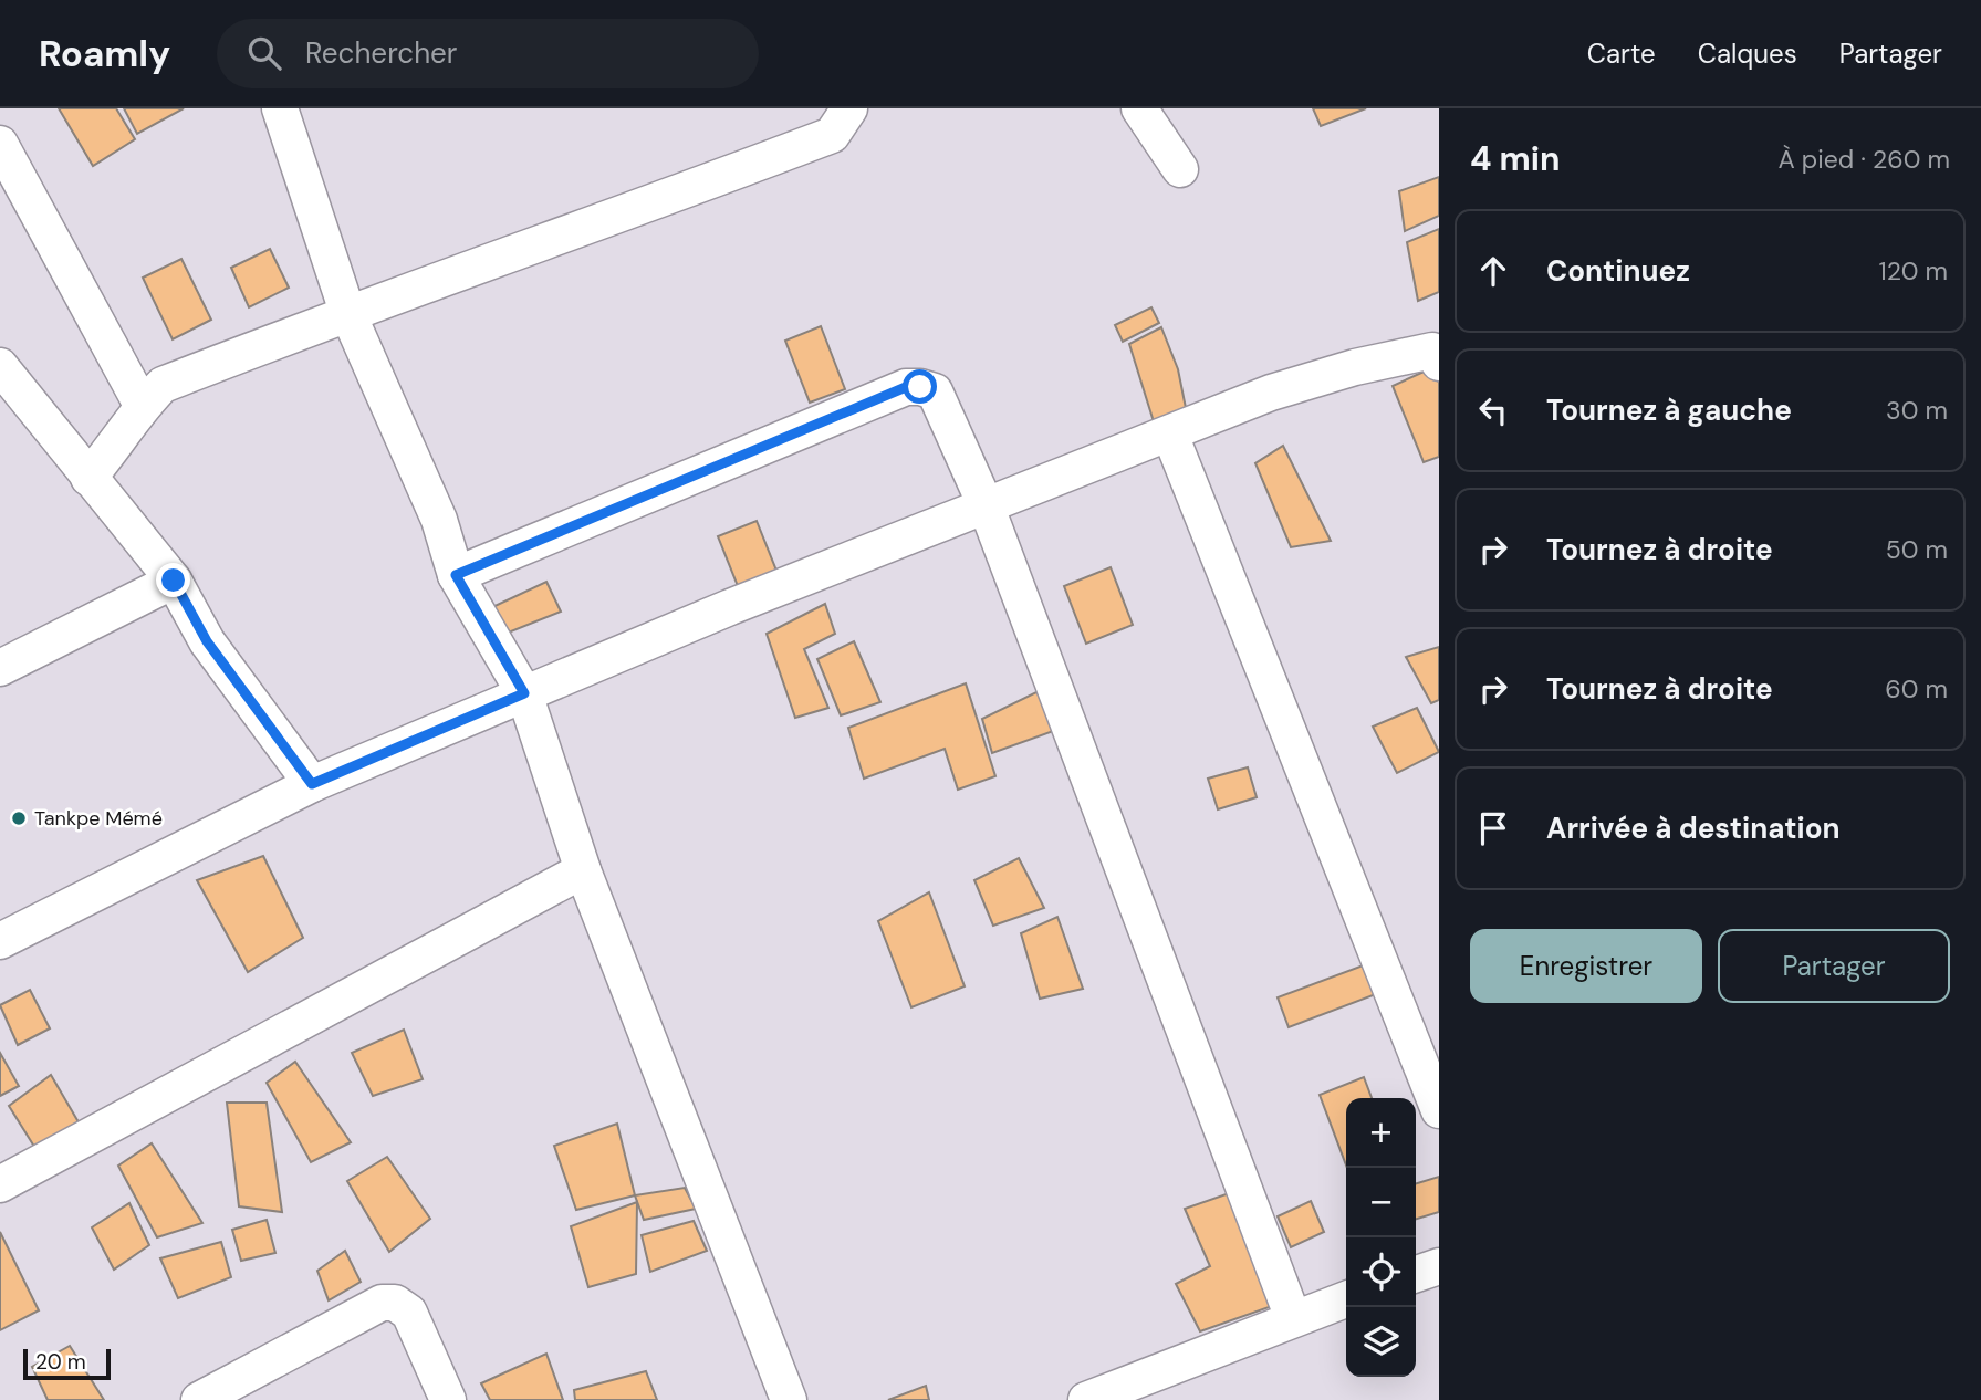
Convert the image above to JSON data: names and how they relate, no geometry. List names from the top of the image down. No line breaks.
{"places":["Tankpe Mémé"],"scale_bar":"20 m","page":{"header":"Roamly","search":"Rechercher","nav":["Carte","Calques","Partager"],"heading":["4 min","À pied · 260 m"],"list":[["Continuez","120 m"],["Tournez à gauche","30 m"],["Tournez à droite","50 m"],["Tournez à droite","60 m"],"Arrivée à destination"],"buttons":["Enregistrer","Partager"],"map_buttons":["+","−"],"scale":"20 m"}}
